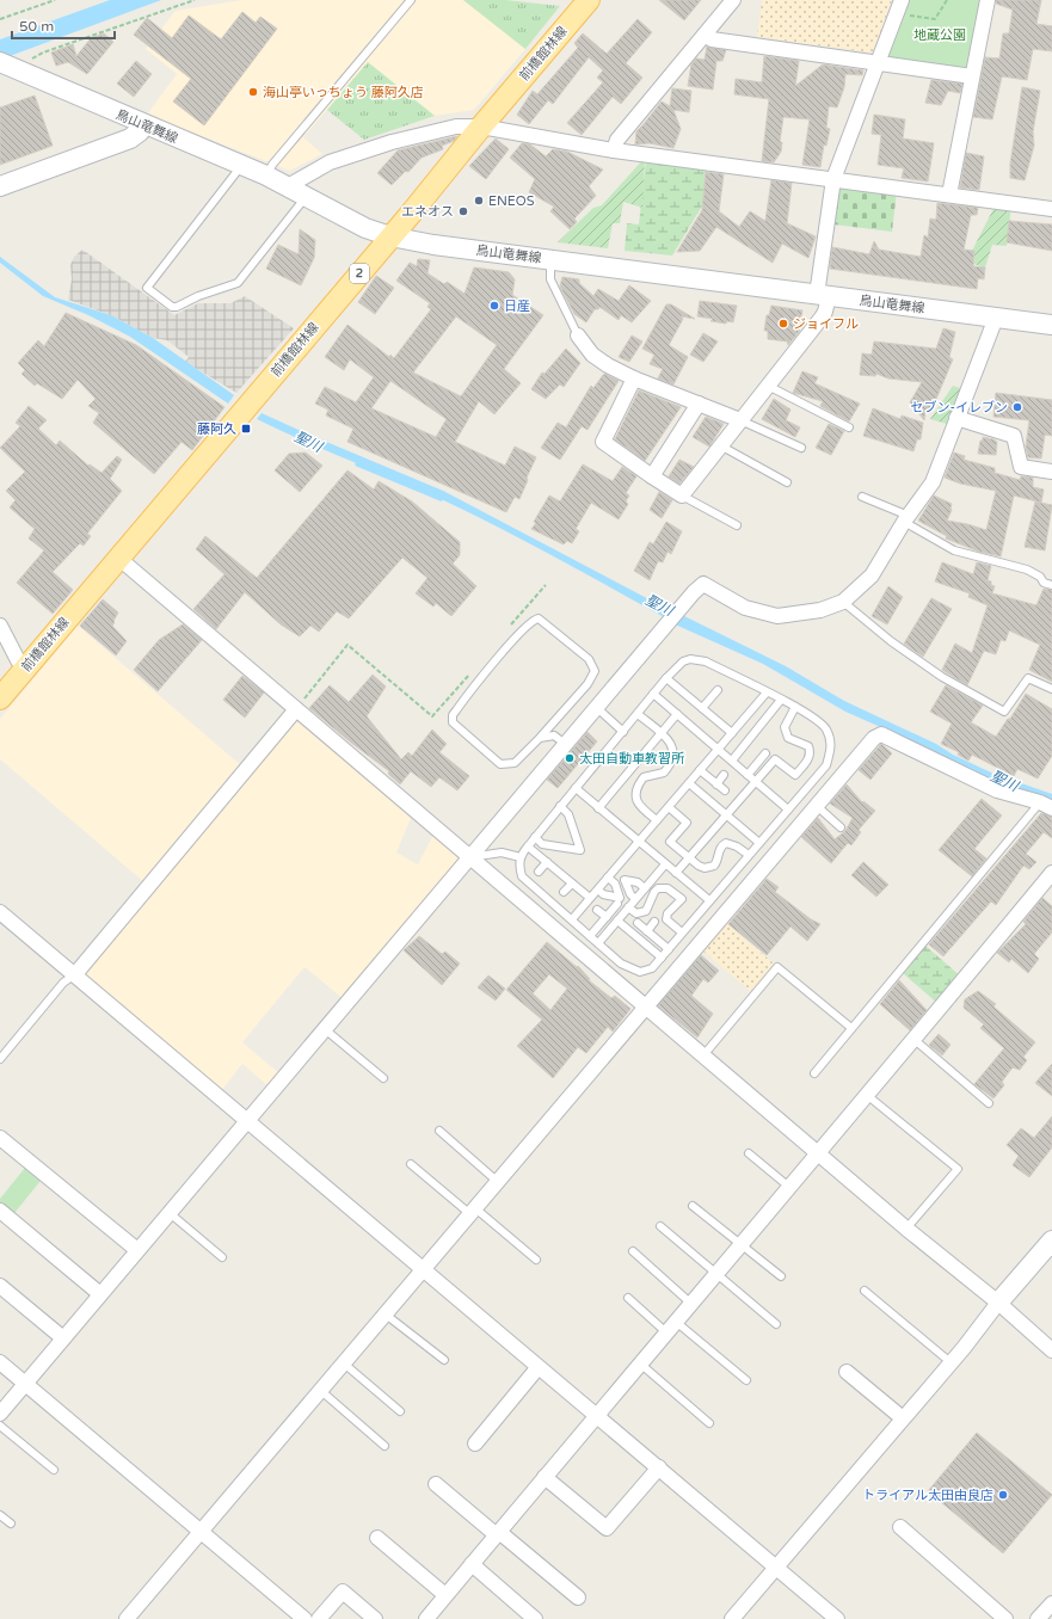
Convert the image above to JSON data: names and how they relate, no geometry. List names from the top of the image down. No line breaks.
{"streets":{"main road":["前橋館林線","鳥山竜舞線","2"]},"crossings":[["前橋館林線","鳥山竜舞線"]],"water":["聖川"],"parks":["地蔵公園"],"places":{"other":["海山亭いっちょう 藤阿久店","ENEOS","エネオス","日産","ジョイフル","セブン-イレブン","太田自動車教習所","トライアル太田由良店"],"transit":["藤阿久"]},"scale_bar":"50 m"}
